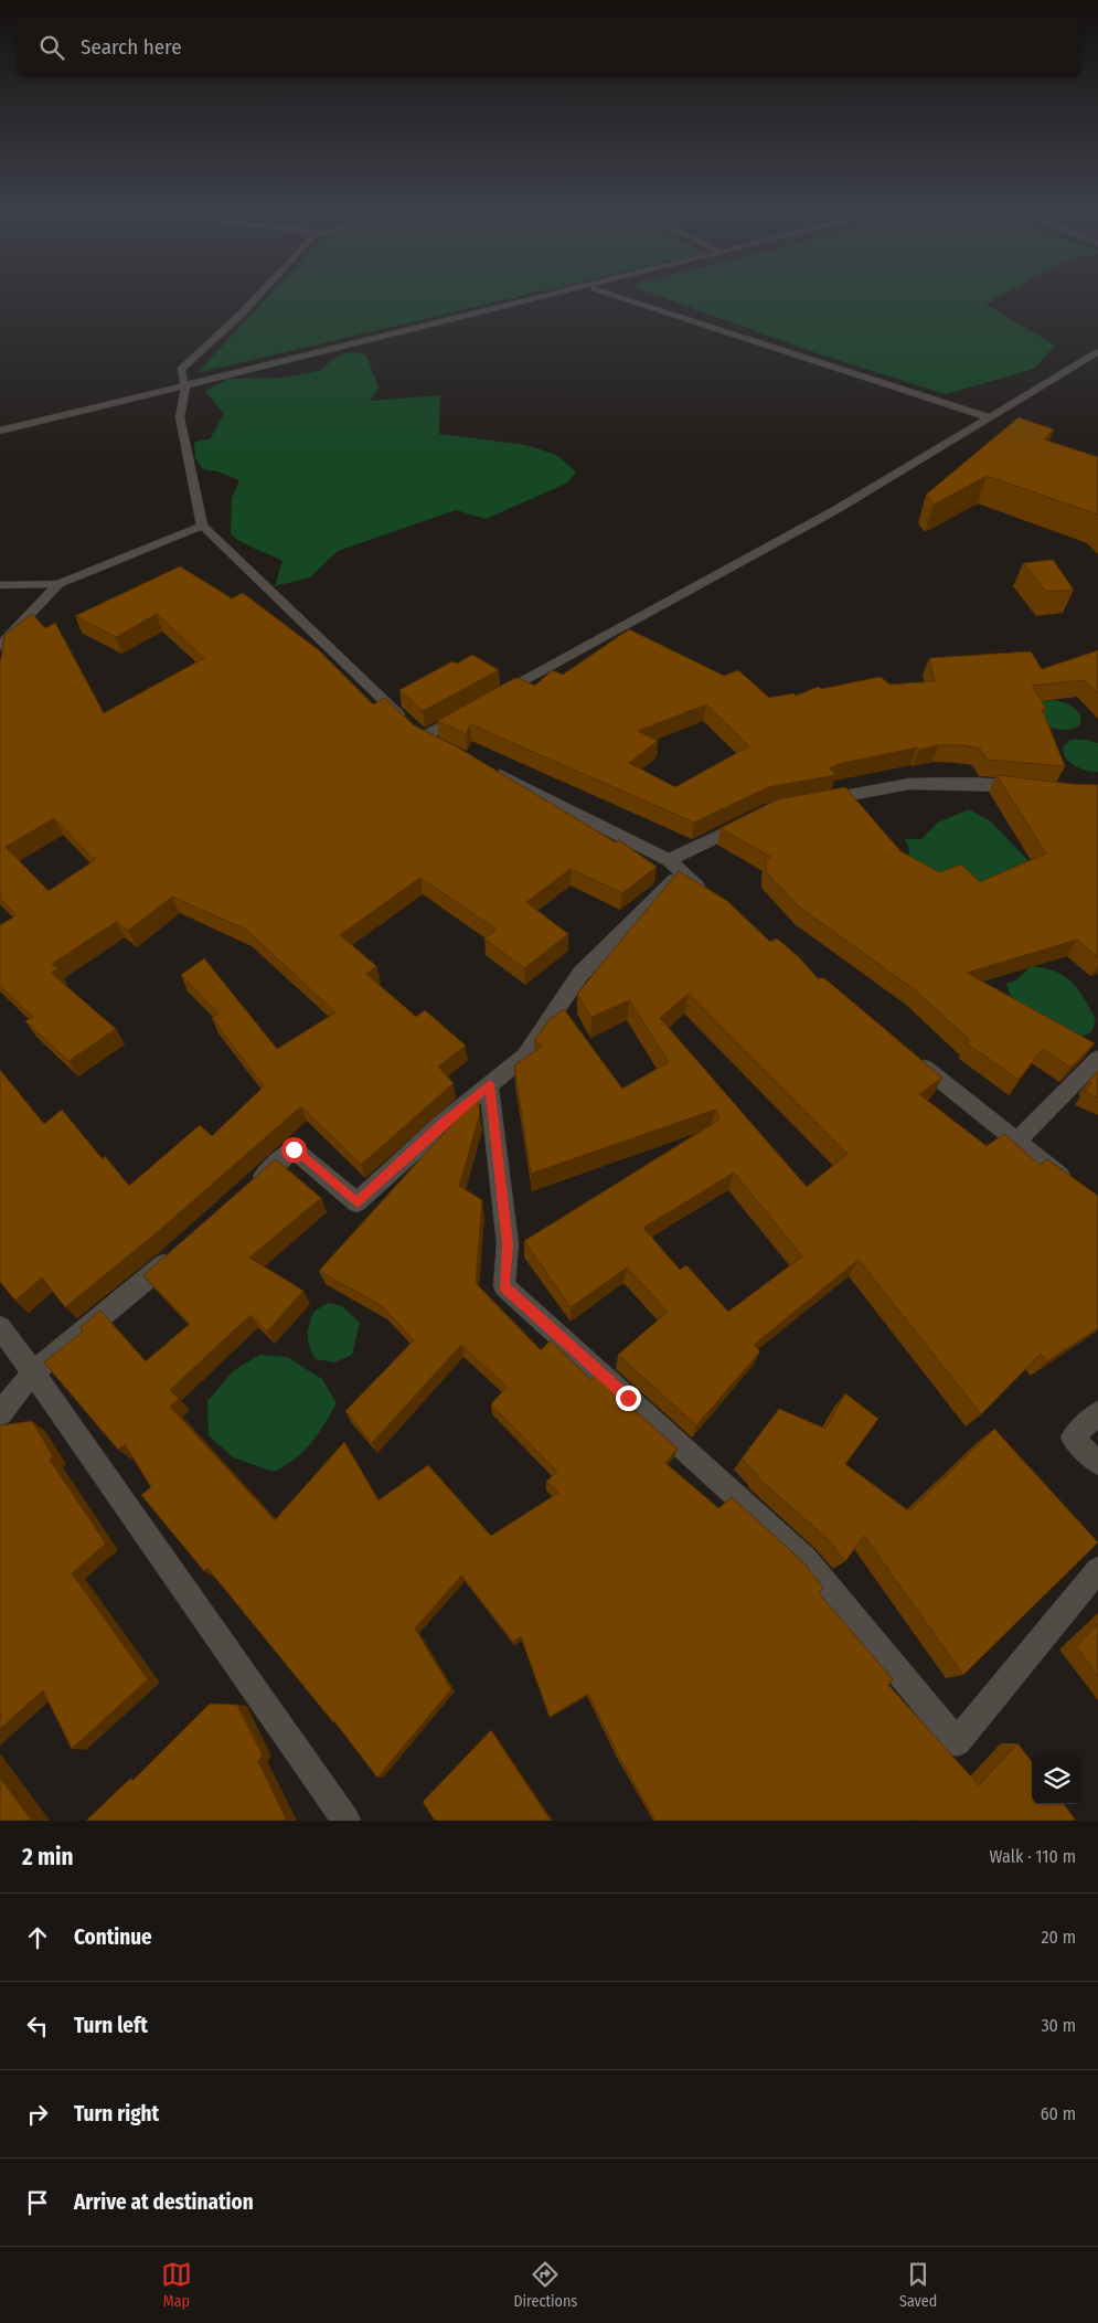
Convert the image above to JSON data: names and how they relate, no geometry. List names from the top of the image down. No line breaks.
{"page":{"search":"Search here","heading":["2 min","Walk · 110 m"],"list":[["Continue","20 m"],["Turn left","30 m"],["Turn right","60 m"],"Arrive at destination"],"nav":["Map","Directions","Saved"]}}
